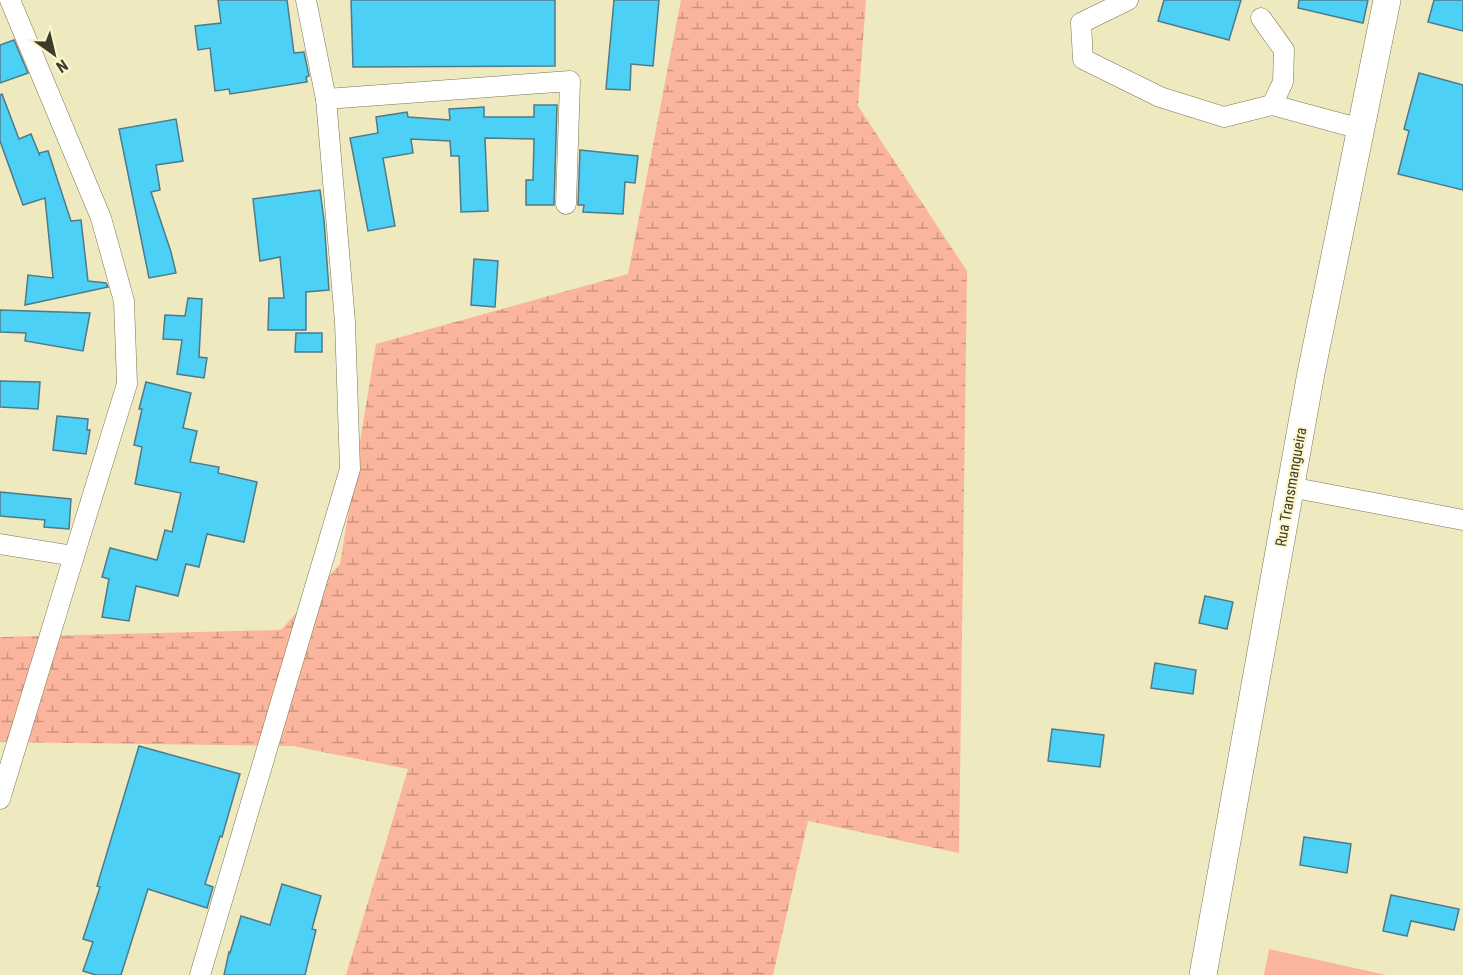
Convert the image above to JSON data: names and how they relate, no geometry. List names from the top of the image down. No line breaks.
{"streets":{"street":["Rua Transmangueira"]},"north":"bottom right"}
